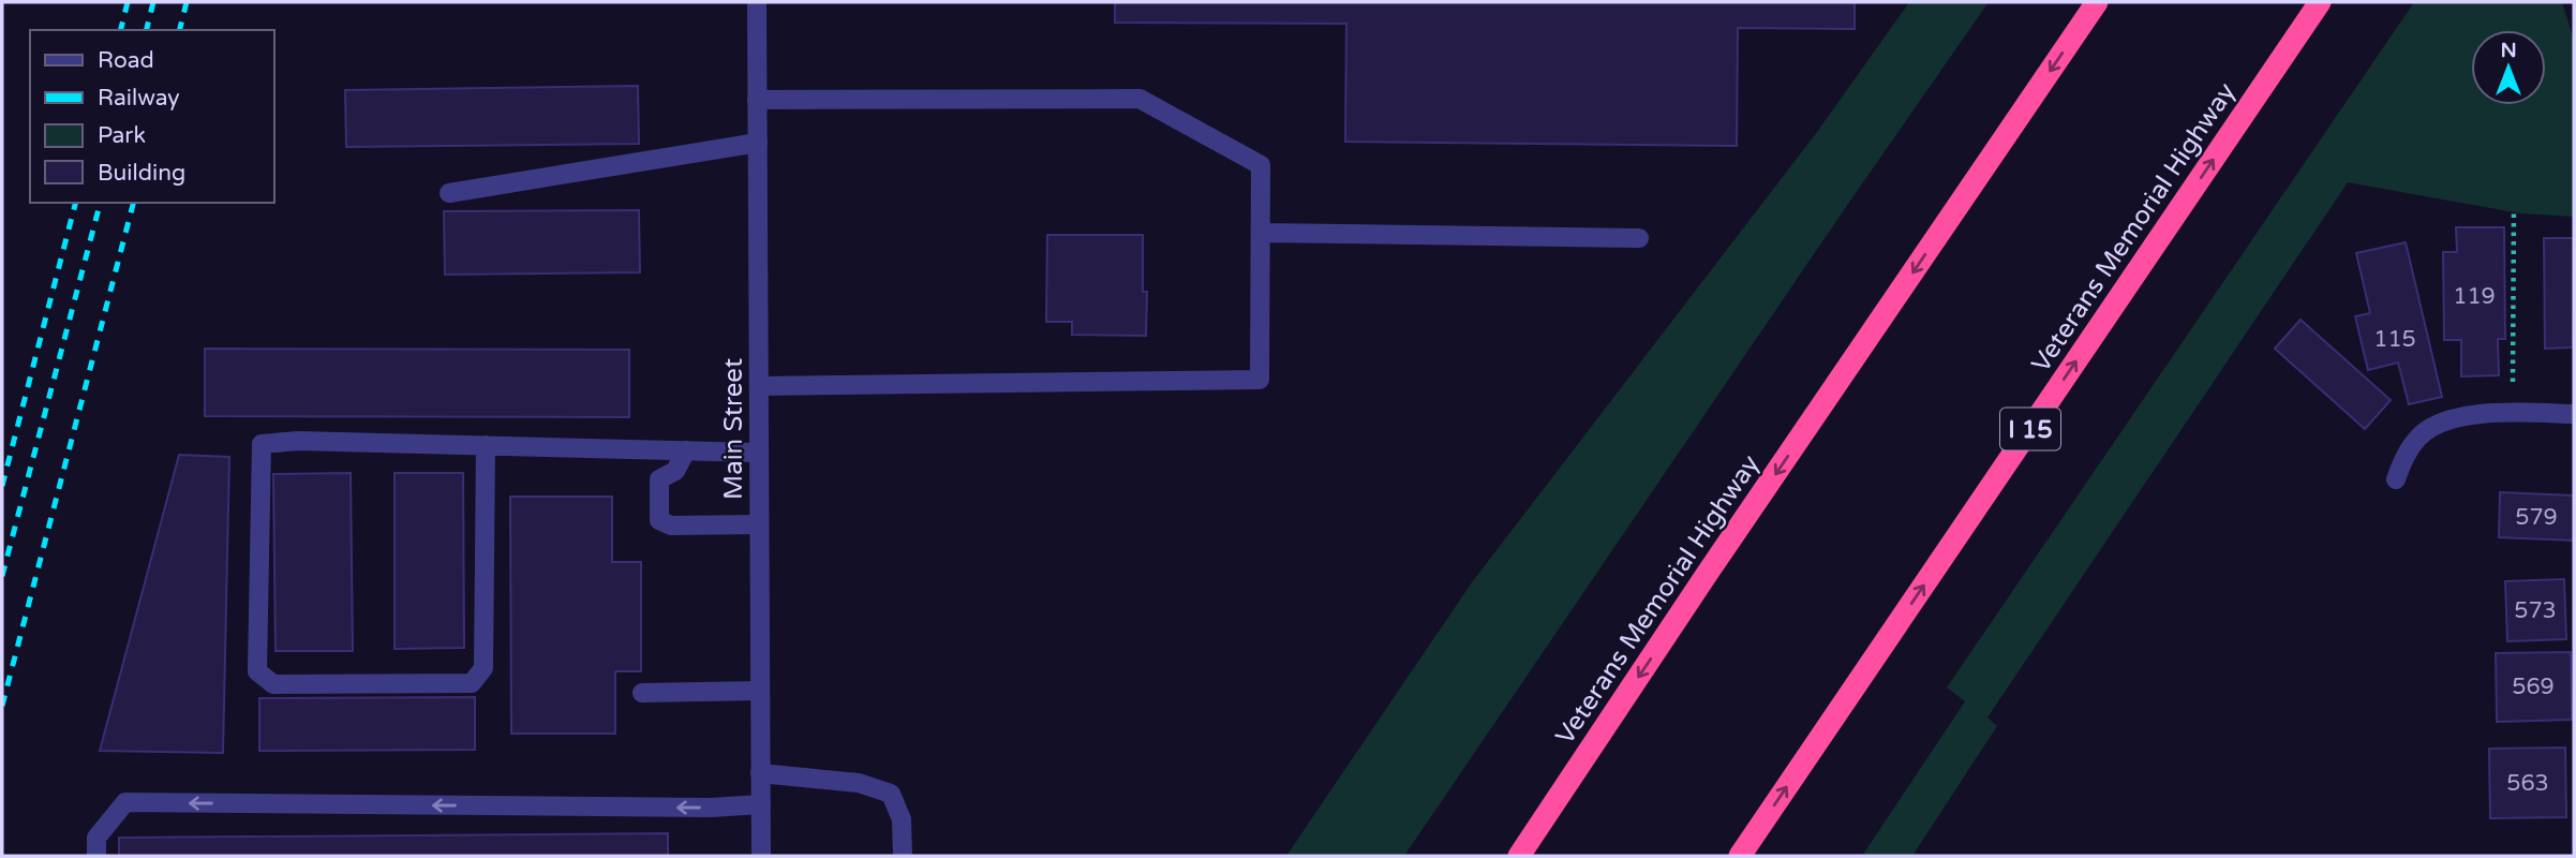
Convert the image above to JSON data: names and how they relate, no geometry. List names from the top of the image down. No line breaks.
{"streets":{"highway":["Veterans Memorial Highway","I 15"],"street":["Main Street"]},"house_numbers":["119","115","579","573","569","563"],"legend":["Road","Railway","Park","Building"],"north":"top"}
